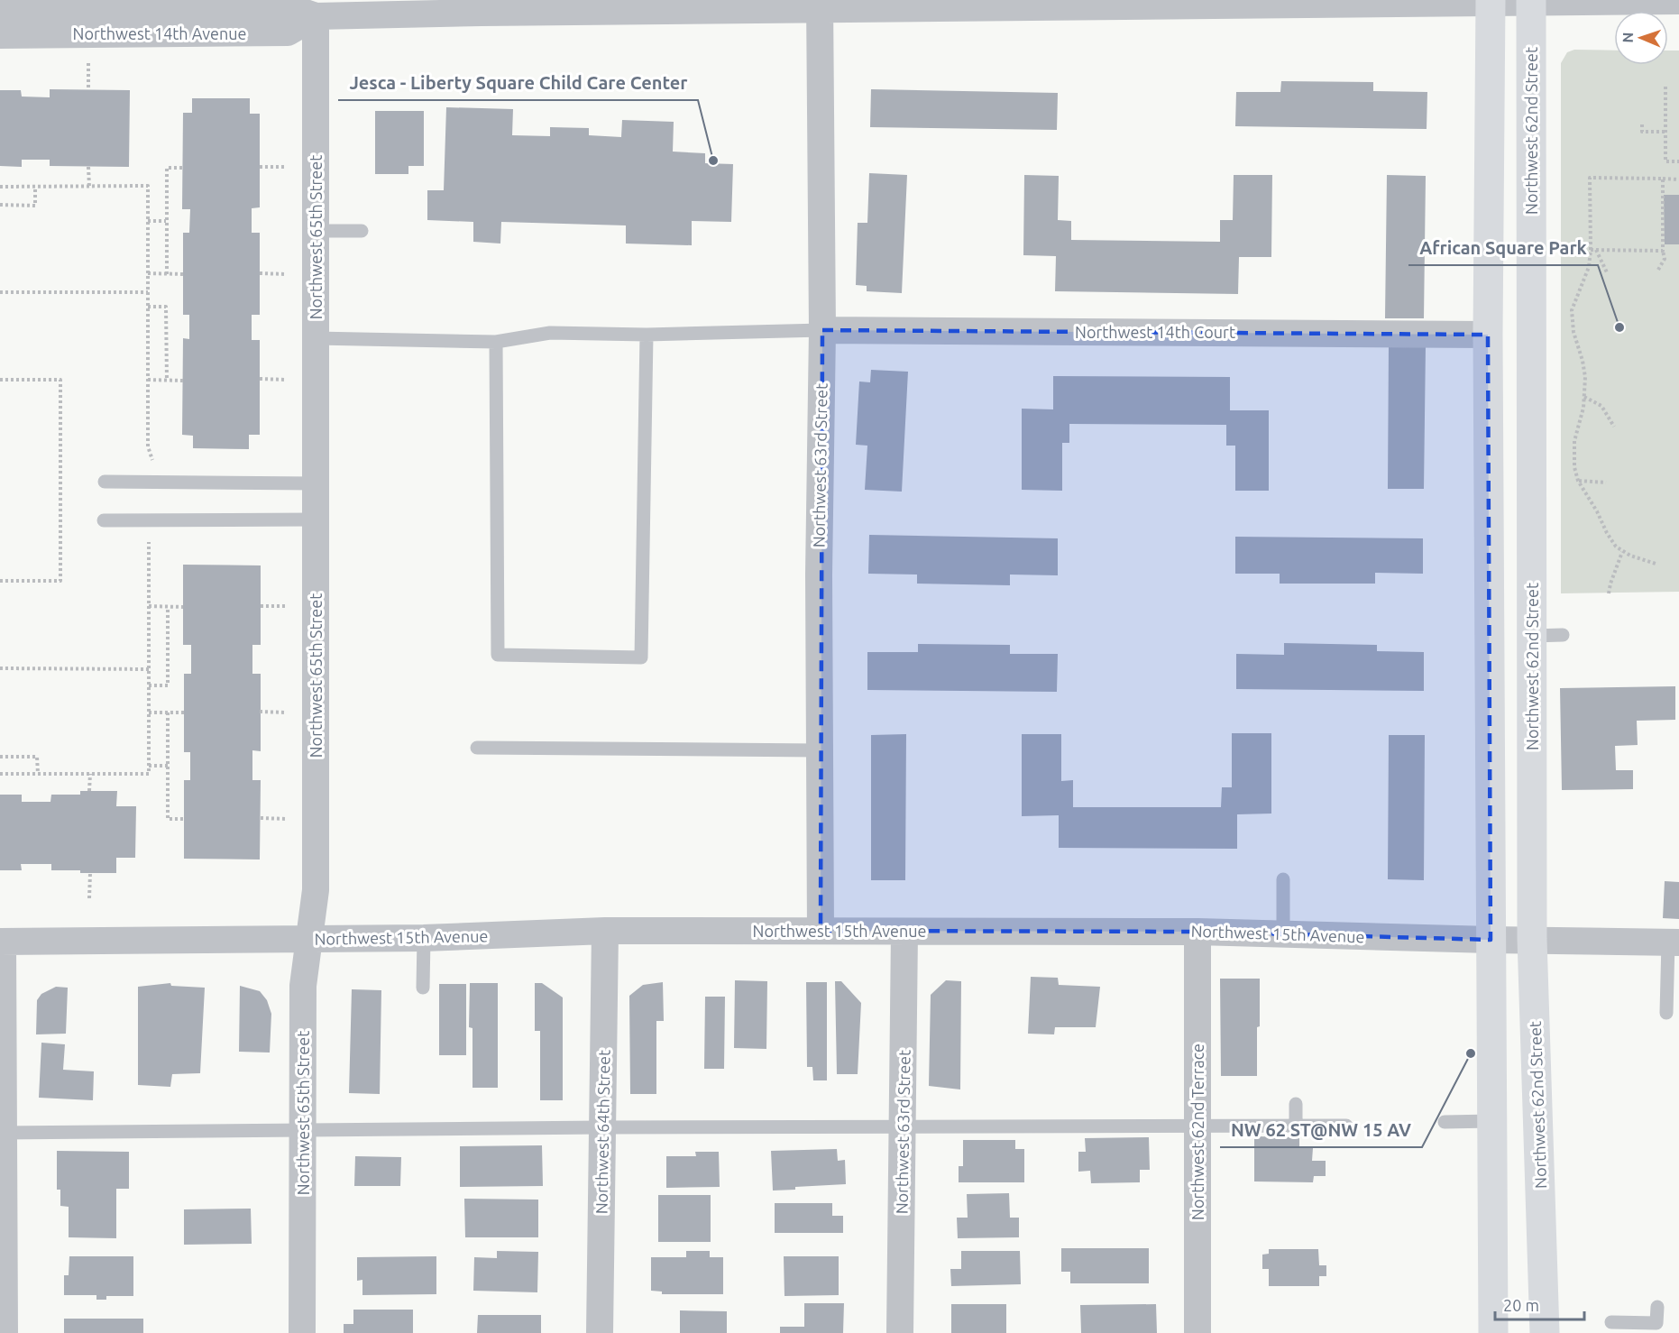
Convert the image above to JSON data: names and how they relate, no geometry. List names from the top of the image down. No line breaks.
{"streets":{"main road":["Northwest 62nd Street"],"street":["Northwest 14th Avenue","Northwest 65th Street","Northwest 14th Court","Northwest 63rd Street","Northwest 15th Avenue","Northwest 64th Street","Northwest 62nd Terrace"]},"crossings":[["Northwest 14th Avenue","Northwest 62nd Street"],["Northwest 14th Avenue","Northwest 65th Street"],["Northwest 14th Avenue","Northwest 63rd Street"],["Northwest 62nd Street","Northwest 15th Avenue"],["Northwest 65th Street","Northwest 15th Avenue"],["Northwest 14th Court","Northwest 63rd Street"],["Northwest 63rd Street","Northwest 15th Avenue"],["Northwest 15th Avenue","Northwest 64th Street"],["Northwest 15th Avenue","Northwest 62nd Terrace"]],"places":["Jesca - Liberty Square Child Care Center","African Square Park","NW 62 ST@NW 15 AV"],"scale_bar":"20 m","north":"left"}
